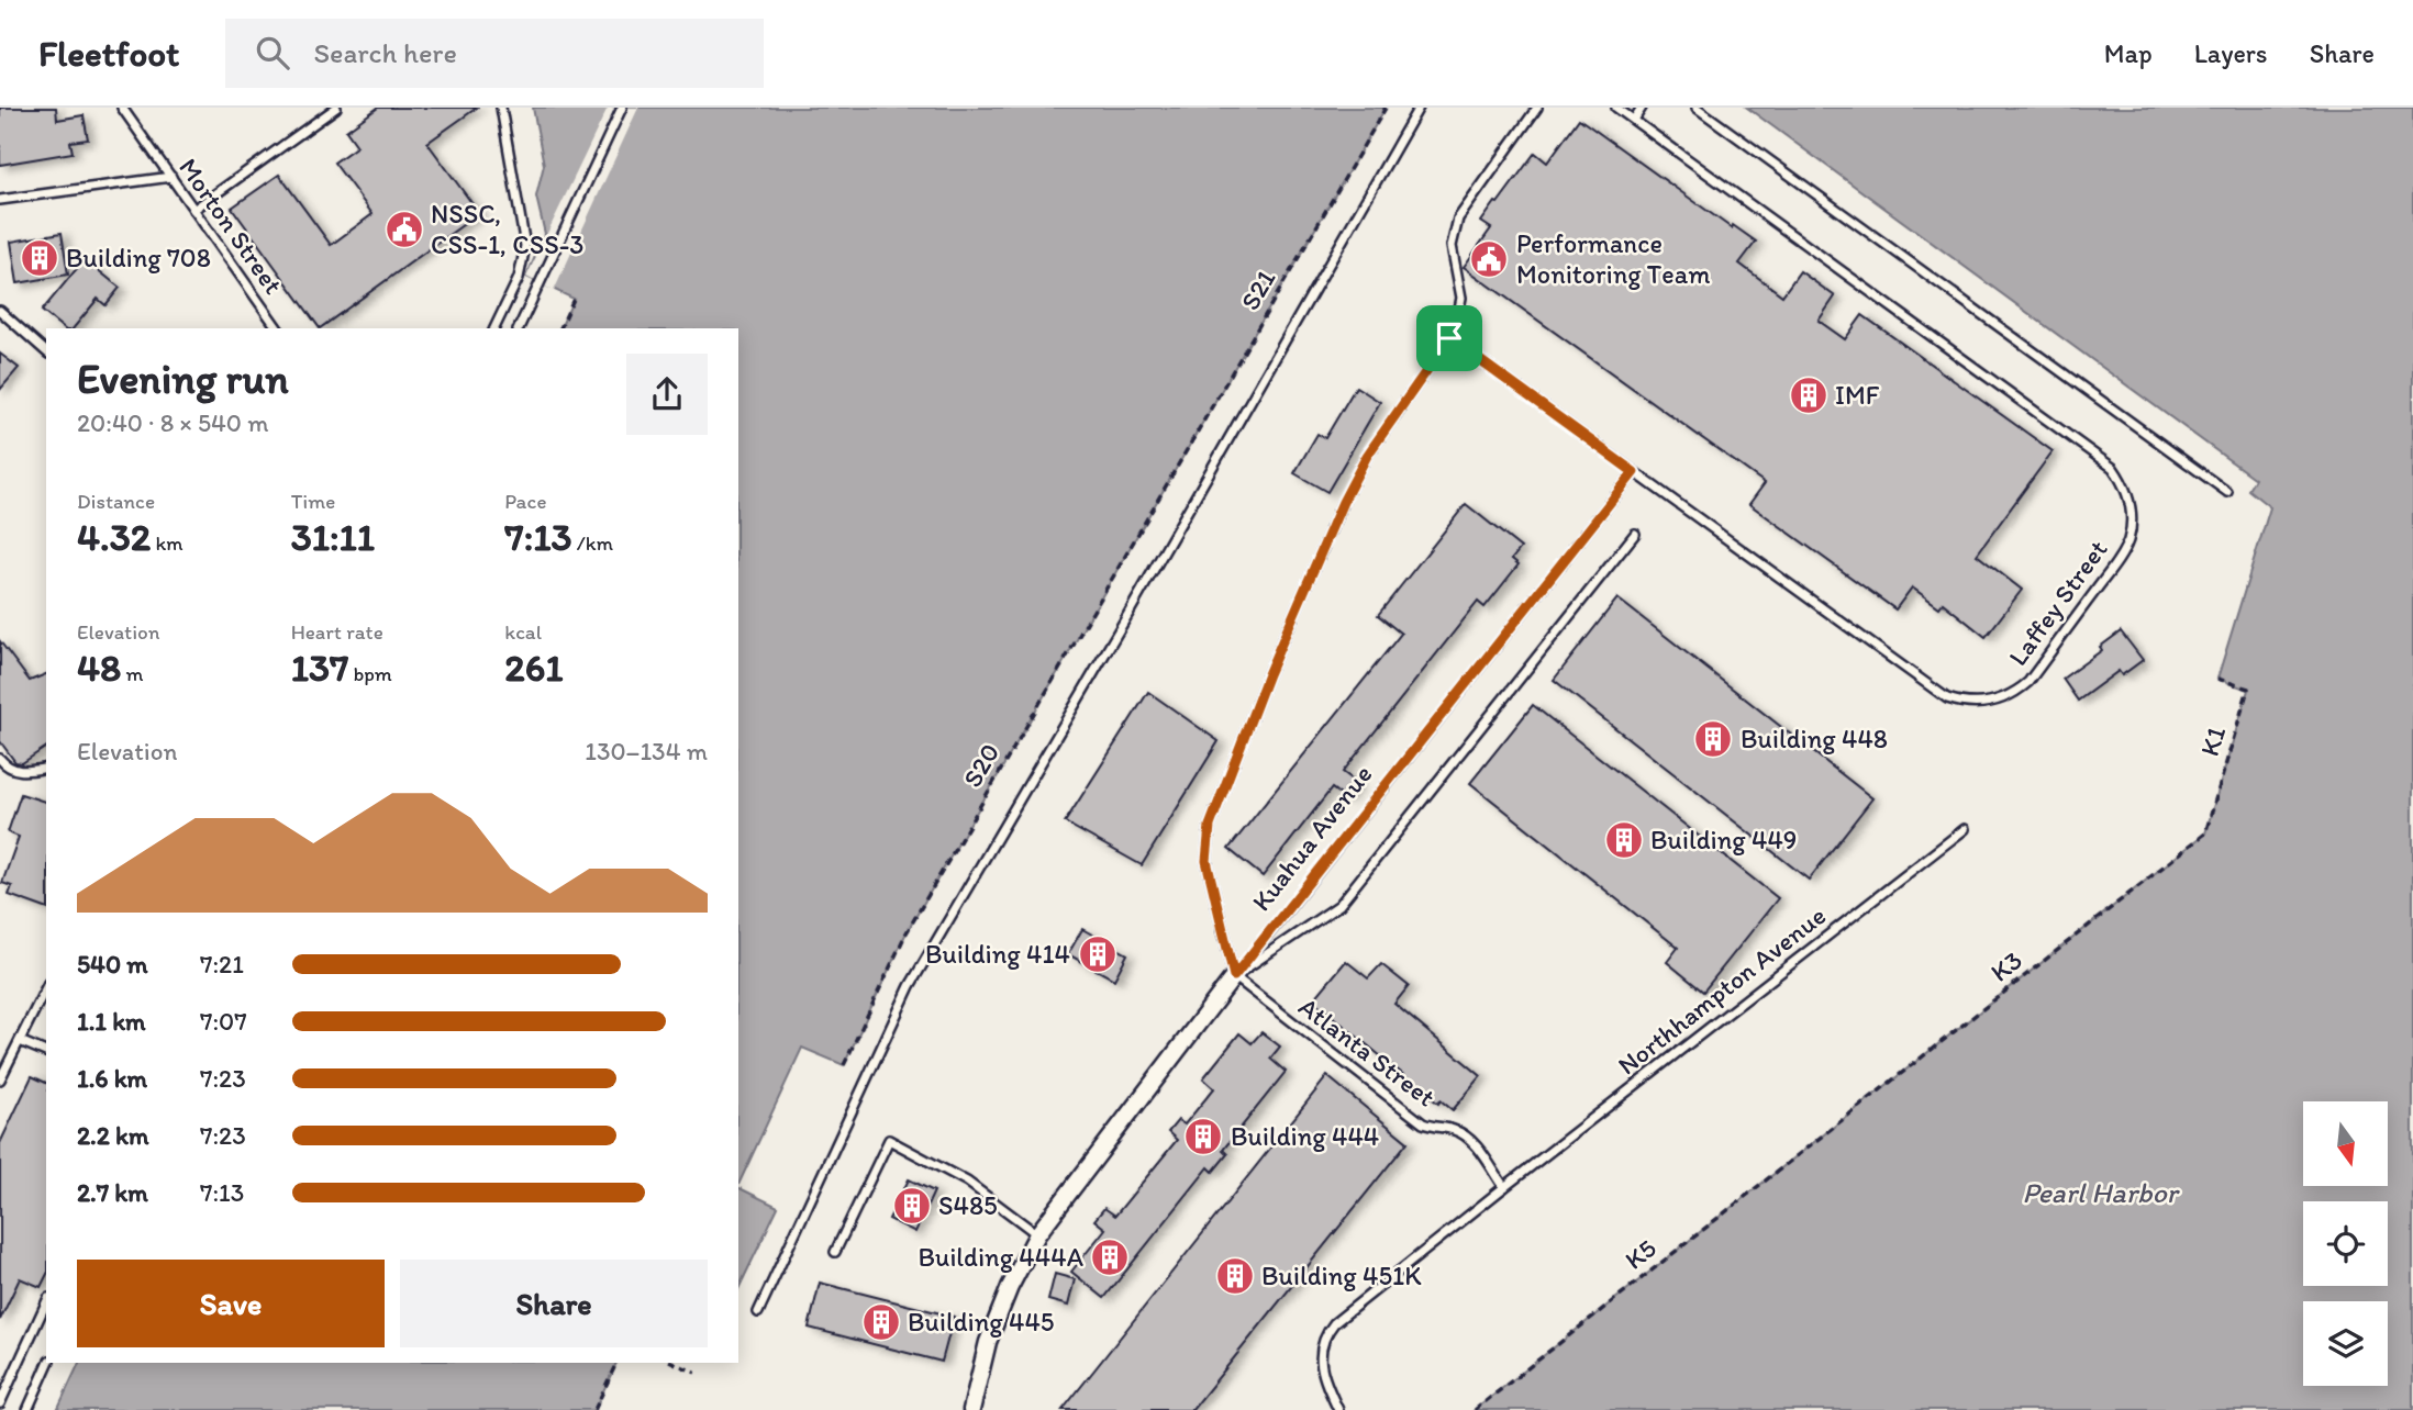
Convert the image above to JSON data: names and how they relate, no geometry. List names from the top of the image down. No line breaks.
{"streets":{"street":["Kuahua Avenue"],"lane":["Morton Street","Laffey Street","Northhampton Avenue","Atlanta Street"],"path":["S21","K1","S20","K3","K5"]},"crossings":[["S21","S20"],["Laffey Street","Kuahua Avenue"],["K1","K3"],["Kuahua Avenue","Atlanta Street"],["K3","K5"],["Northhampton Avenue","Atlanta Street"]],"water":["Pearl Harbor"],"places":{"public building":["NSSC, CSS-1, CSS-3","Performance Monitoring Team"],"building":["Building 708","IMF","Building 448","Building 449","Building 414","Building 444","S485","Building 444A","Building 451K","Building 445"]},"north":"bottom","page":{"header":"Fleetfoot","search":"Search here","nav":["Map","Layers","Share"],"heading":["Evening run","20:40 · 8 × 540 m"],"stats":[["Distance","4.32 km"],["Time","31:11"],["Pace","7:13 /km"],["Elevation","48 m"],["Heart rate","137 bpm"],["kcal","261"]],"chart":["Elevation","130–134 m"],"list":[{"name":"540 m","note":"7:21"},{"name":"1.1 km","note":"7:07"},{"name":"1.6 km","note":"7:23"},{"name":"2.2 km","note":"7:23"},{"name":"2.7 km","note":"7:13"}],"buttons":["Save","Share"]}}
